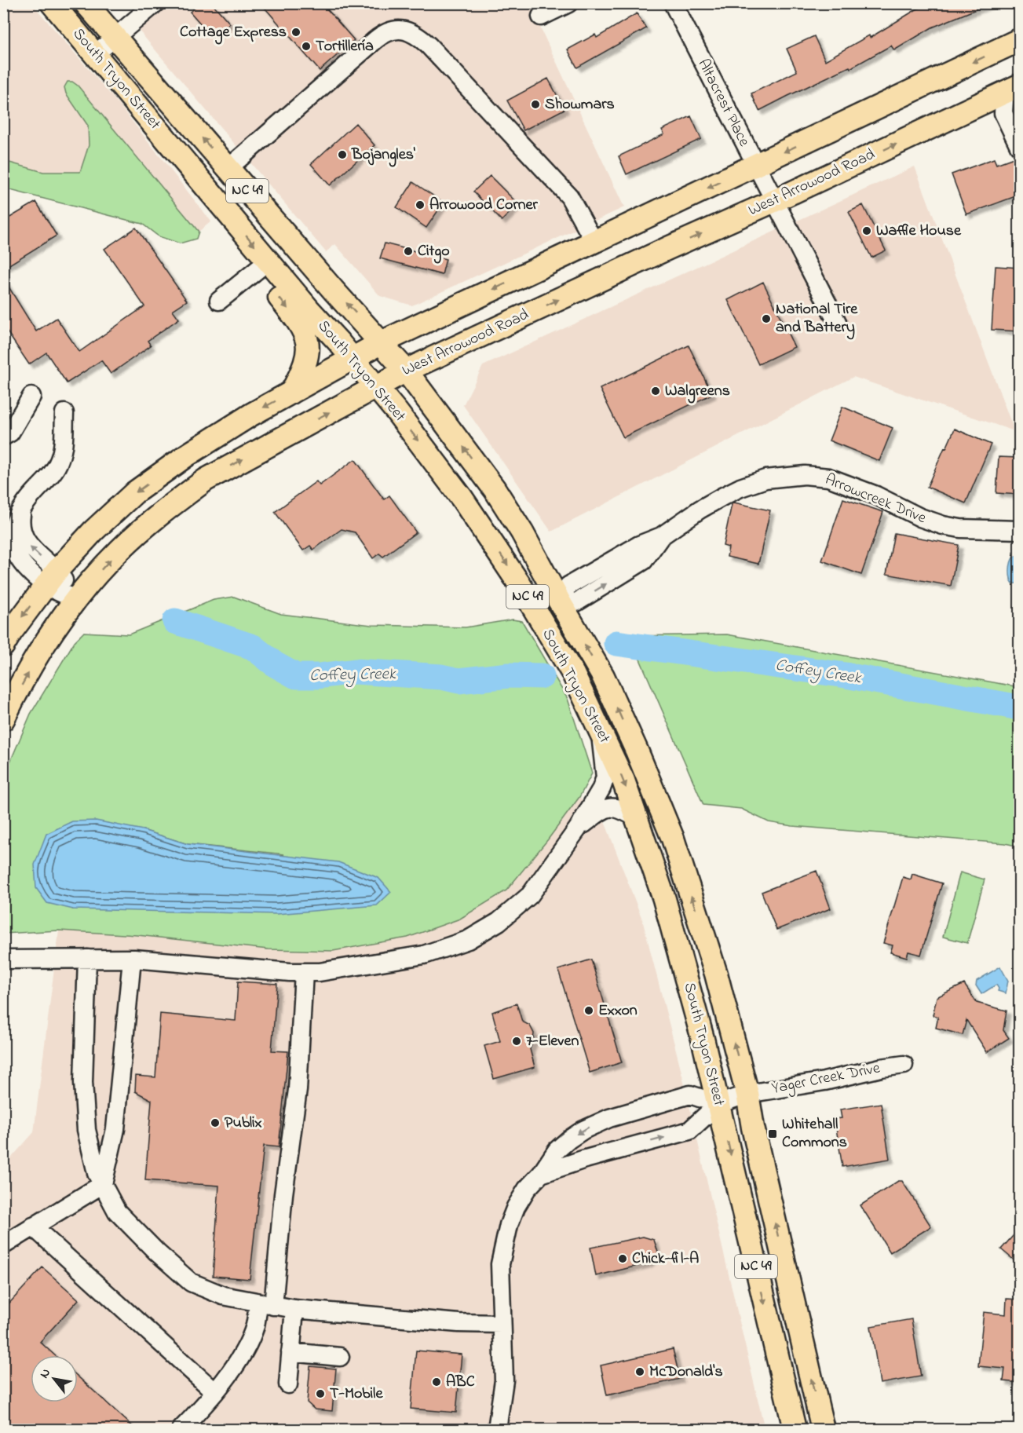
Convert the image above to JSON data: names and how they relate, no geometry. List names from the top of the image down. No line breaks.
{"streets":{"main road":["South Tryon Street","West Arrowood Road","NC 49"],"street":["Altacrest Place","Arrowcreek Drive","Yager Creek Drive"]},"crossings":[["South Tryon Street","West Arrowood Road"],["South Tryon Street","Arrowcreek Drive"],["South Tryon Street","Yager Creek Drive"],["Altacrest Place","West Arrowood Road"]],"water":["Coffey Creek"],"places":{"other":["Cottage Express","Tortillería","Showmars","Bojangles'","Arrowood Corner","Waffle House","Citgo","National Tire and Battery","Walgreens","Exxon","7-Eleven","Publix","Chick-fil-A","McDonald's","ABC","T-Mobile"],"transit":["Whitehall Commons"]},"north":"top left"}
